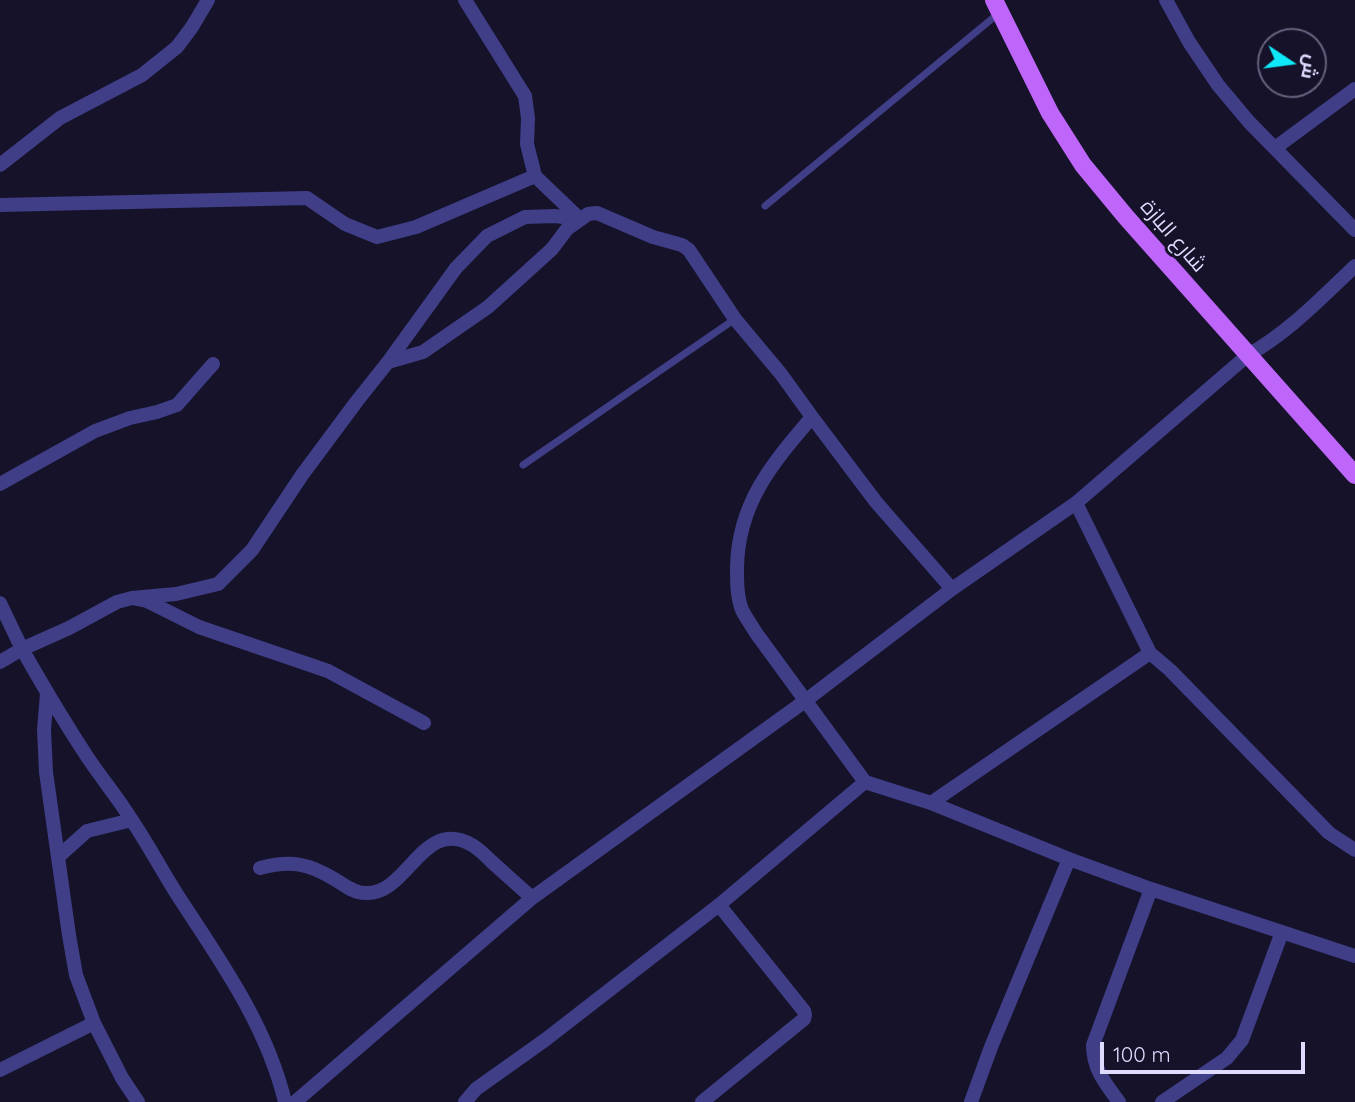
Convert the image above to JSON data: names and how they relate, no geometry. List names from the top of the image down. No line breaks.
{"streets":{"main road":["شارع البازة"]},"scale_bar":"100 m","north":"right"}
